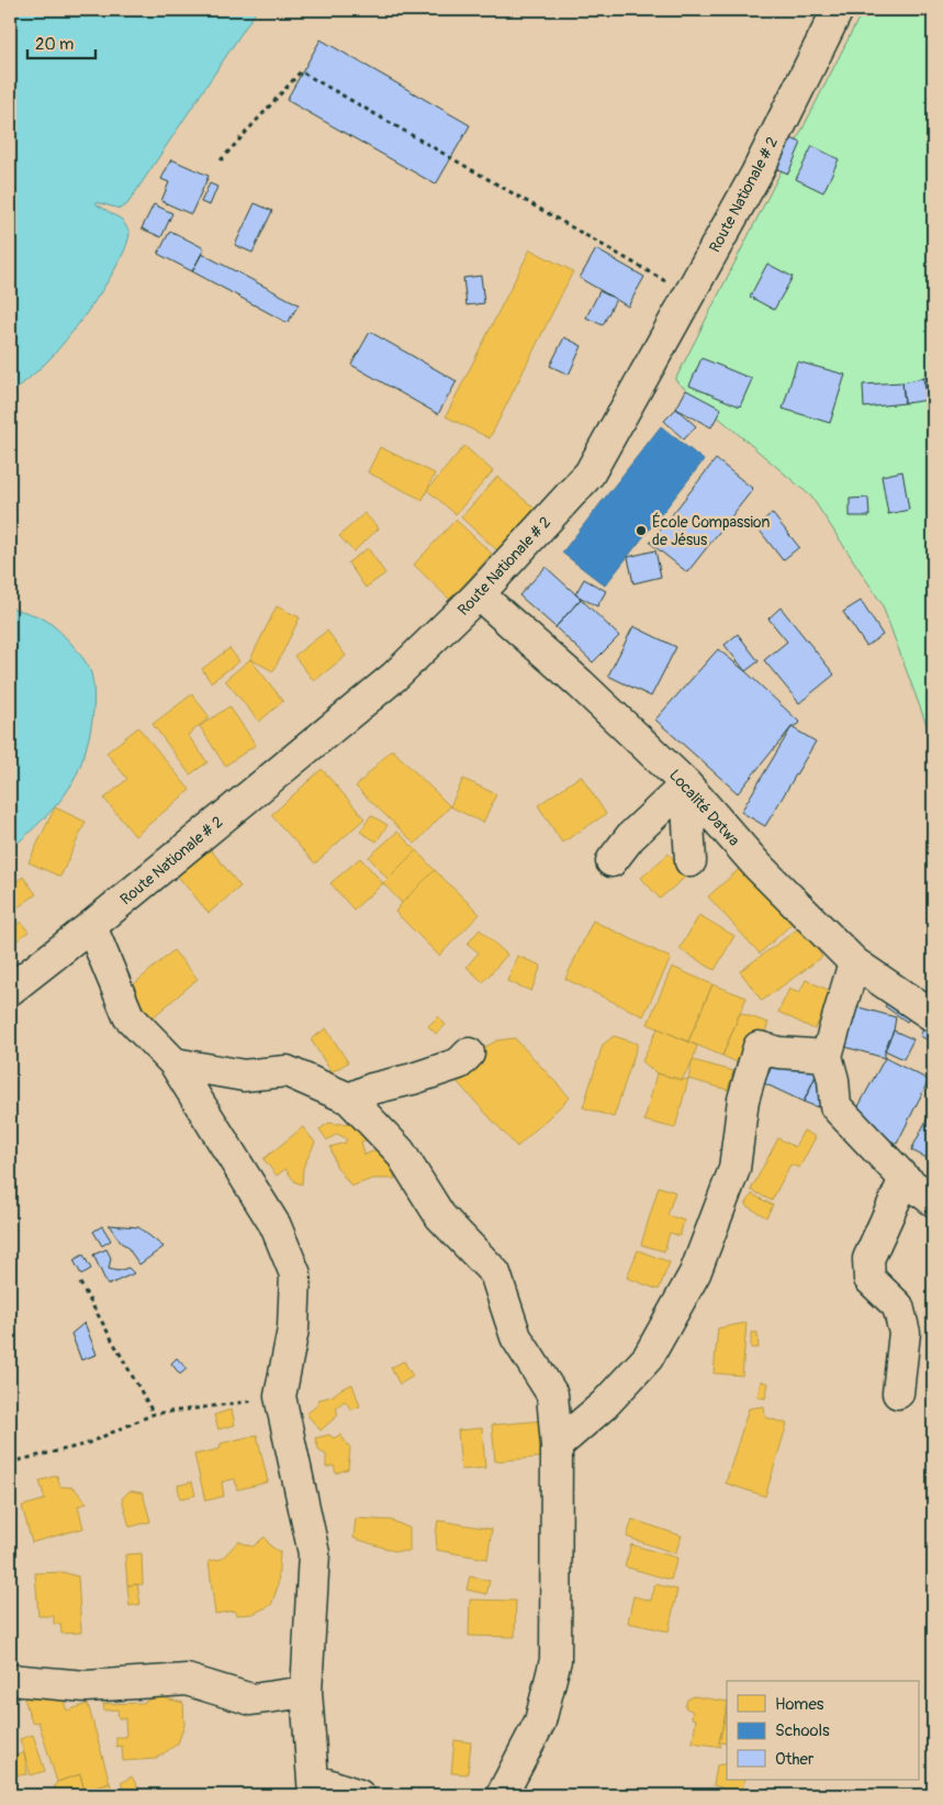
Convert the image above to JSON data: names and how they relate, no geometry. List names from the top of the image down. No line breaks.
{"streets":{"street":["Route Nationale # 2","Localité Datwa"]},"crossings":[["Route Nationale # 2","Localité Datwa"]],"places":["École Compassion de Jésus"],"legend":["Homes","Schools","Other"],"scale_bar":"20 m"}
